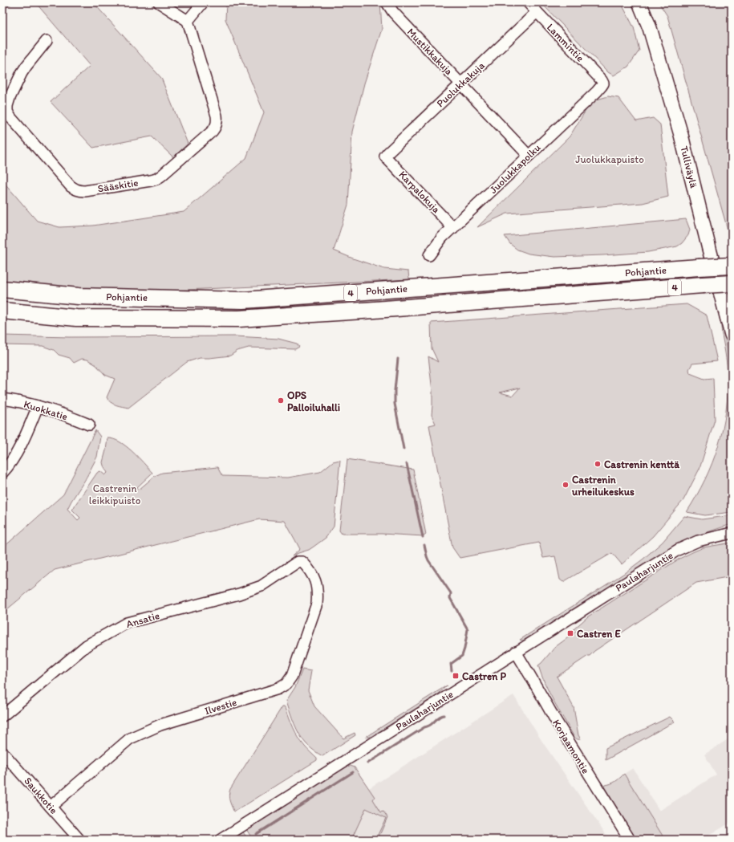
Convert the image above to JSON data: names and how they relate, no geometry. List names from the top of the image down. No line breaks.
{"streets":{"highway":["Pohjantie","4"],"main road":["Tulliväylä"],"street":["Lammintie","Mustikkakuja","Puolukkakuja","Juolukkapolku","Sääskitie","Karpalokuja","Kuokkatie","Paulaharjuntie","Ansatie","Ilvestie","Korjaamontie","Saukkotie"]},"crossings":[["Lammintie","Puolukkakuja"],["Lammintie","Juolukkapolku"],["Mustikkakuja","Puolukkakuja"],["Mustikkakuja","Juolukkapolku"],["Puolukkakuja","Karpalokuja"],["Juolukkapolku","Karpalokuja"],["Paulaharjuntie","Korjaamontie"],["Ansatie","Ilvestie"],["Ilvestie","Saukkotie"]],"parks":["Juolukkapuisto","Castrenin leikkipuisto"],"places":{"other":["OPS Palloiluhalli","Castrenin kenttä","Castrenin urheilukeskus"],"transit":["Castren E","Castren P"]}}
